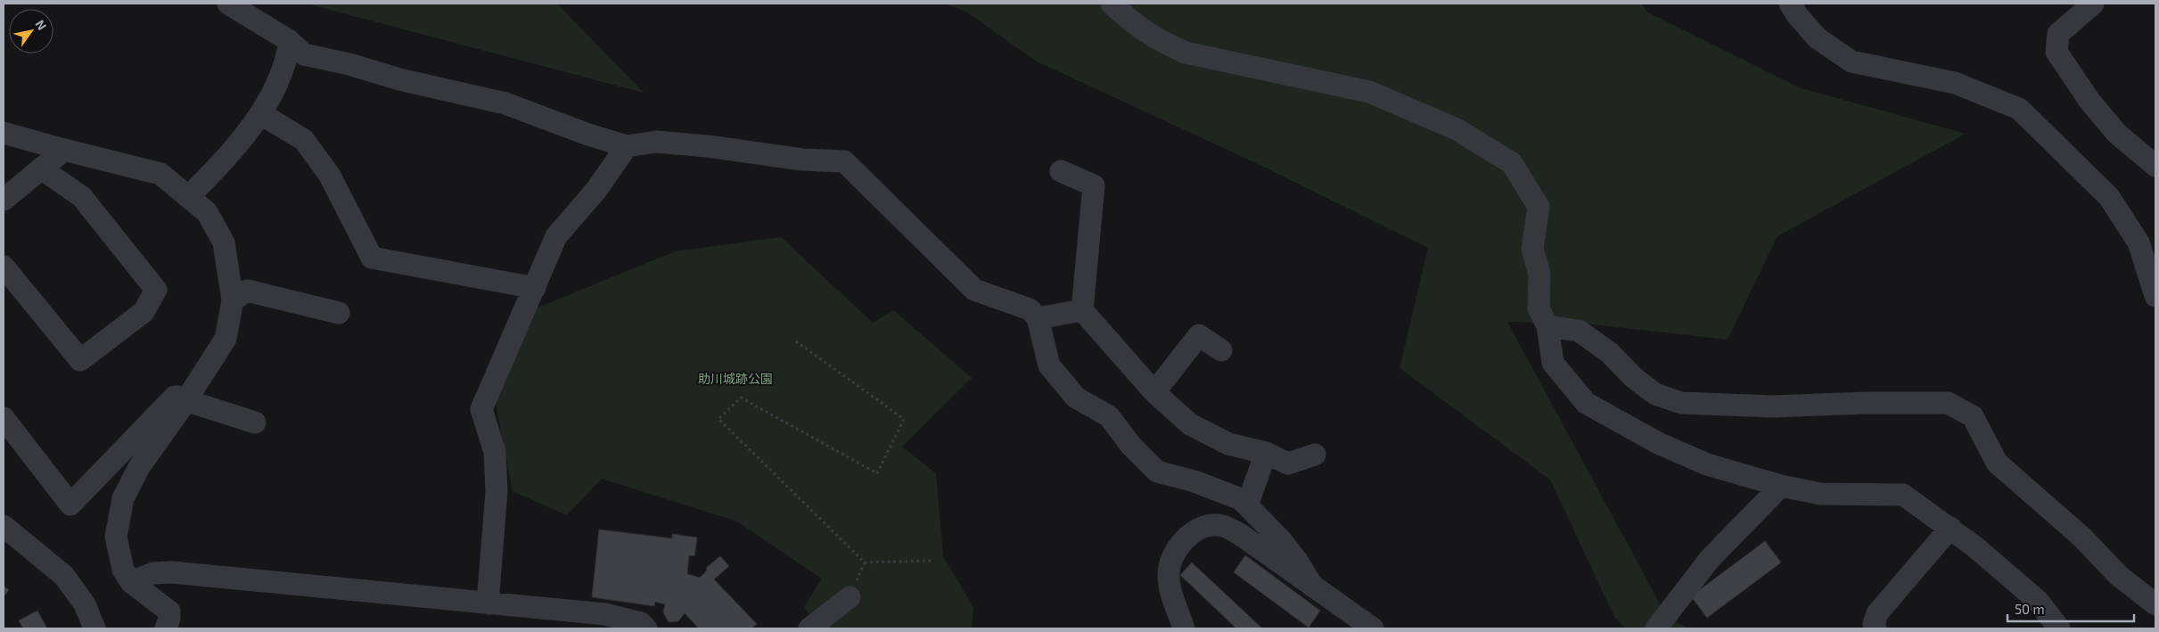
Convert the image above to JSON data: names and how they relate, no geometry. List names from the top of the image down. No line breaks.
{"parks":["助川城跡公園"],"scale_bar":"50 m","north":"top right"}
